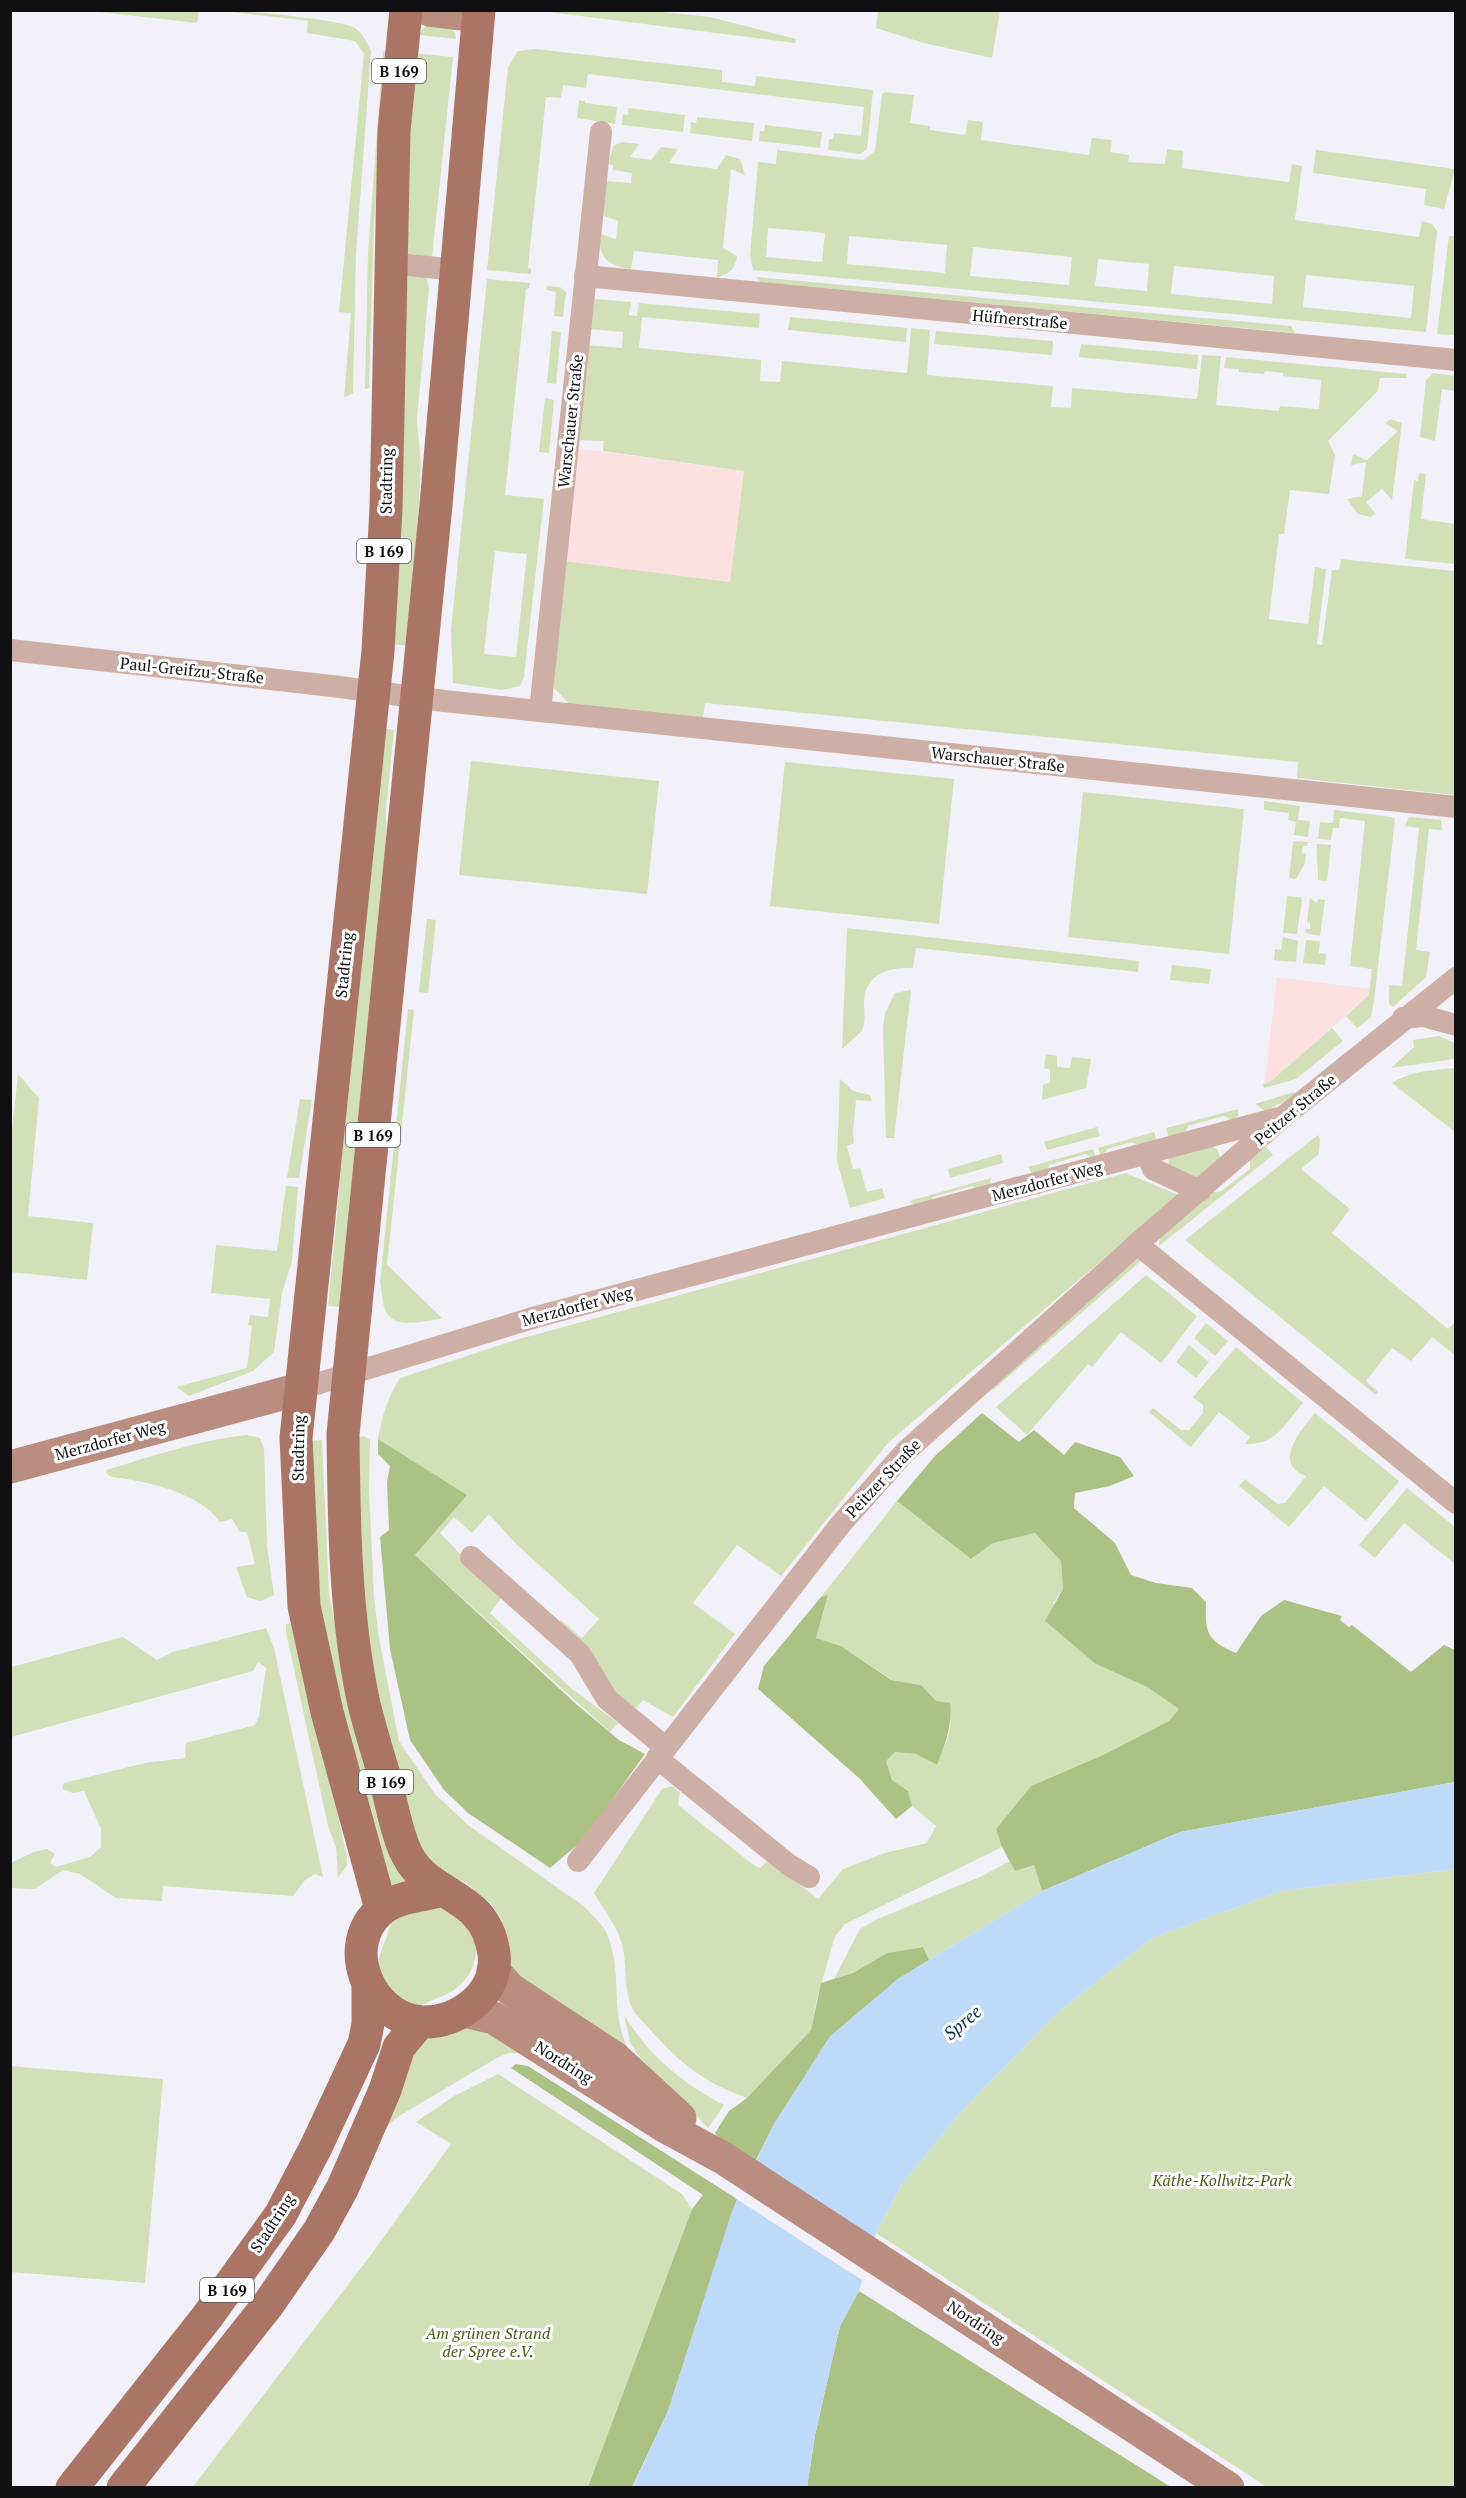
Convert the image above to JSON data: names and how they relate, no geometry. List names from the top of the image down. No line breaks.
{"streets":{"main road":["B 169","Stadtring","Merzdorfer Weg","Nordring"],"street":["Hüfnerstraße","Warschauer Straße","Paul-Greifzu-Straße","Peitzer Straße"]},"crossings":[["B 169","Warschauer Straße"],["B 169","Stadtring"],["B 169","Paul-Greifzu-Straße"],["B 169","Merzdorfer Weg"],["B 169","Nordring"],["Hüfnerstraße","Warschauer Straße"],["Warschauer Straße","Paul-Greifzu-Straße"],["Stadtring","Paul-Greifzu-Straße"],["Stadtring","Merzdorfer Weg"],["Stadtring","Nordring"],["Peitzer Straße","Merzdorfer Weg"]],"water":["Spree"],"parks":["Käthe-Kollwitz-Park","Am grünen Strand der Spree e.V."]}
